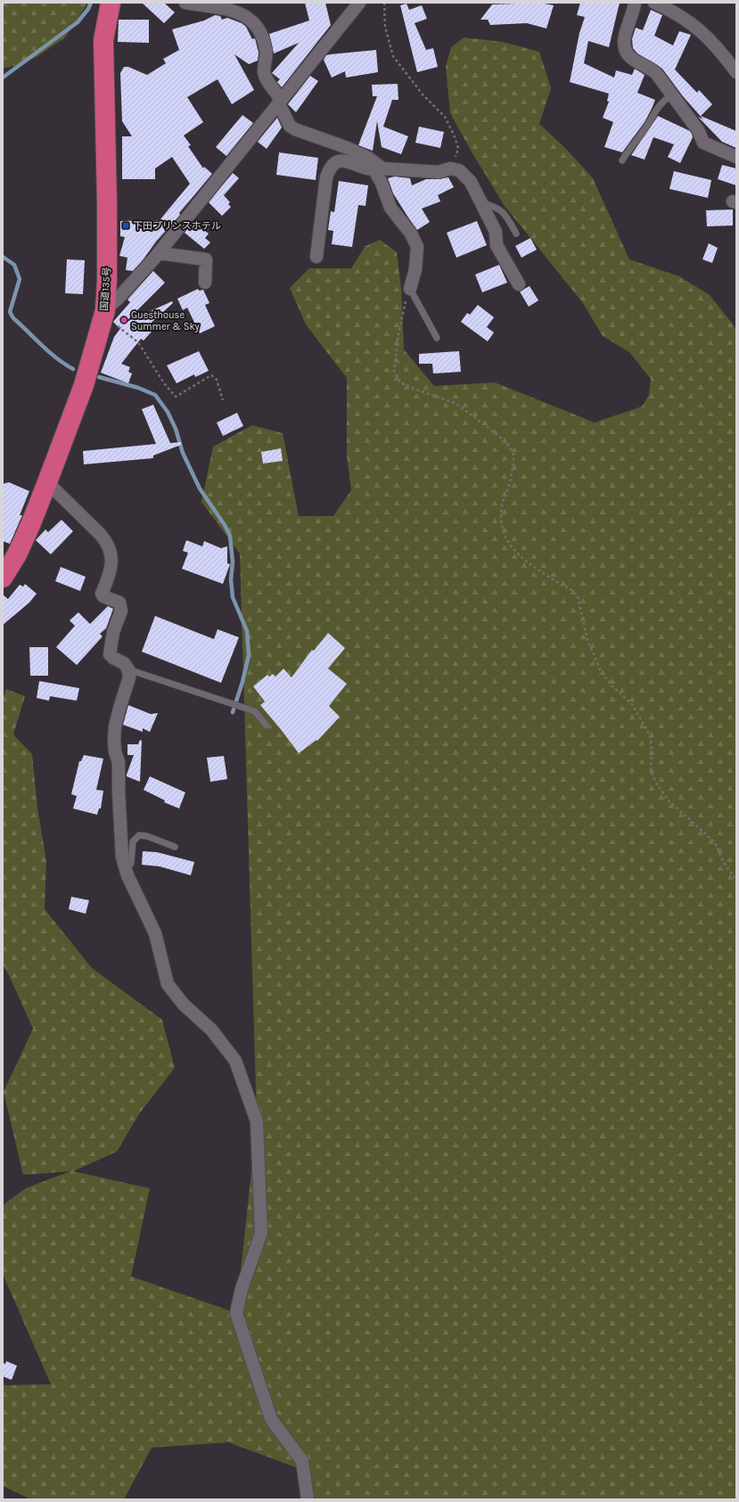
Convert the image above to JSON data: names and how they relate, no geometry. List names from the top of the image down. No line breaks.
{"streets":{"highway":["国道135号"]},"places":{"transit":["下田プリンスホテル"],"other":["Guesthouse Summer & Sky"]}}
